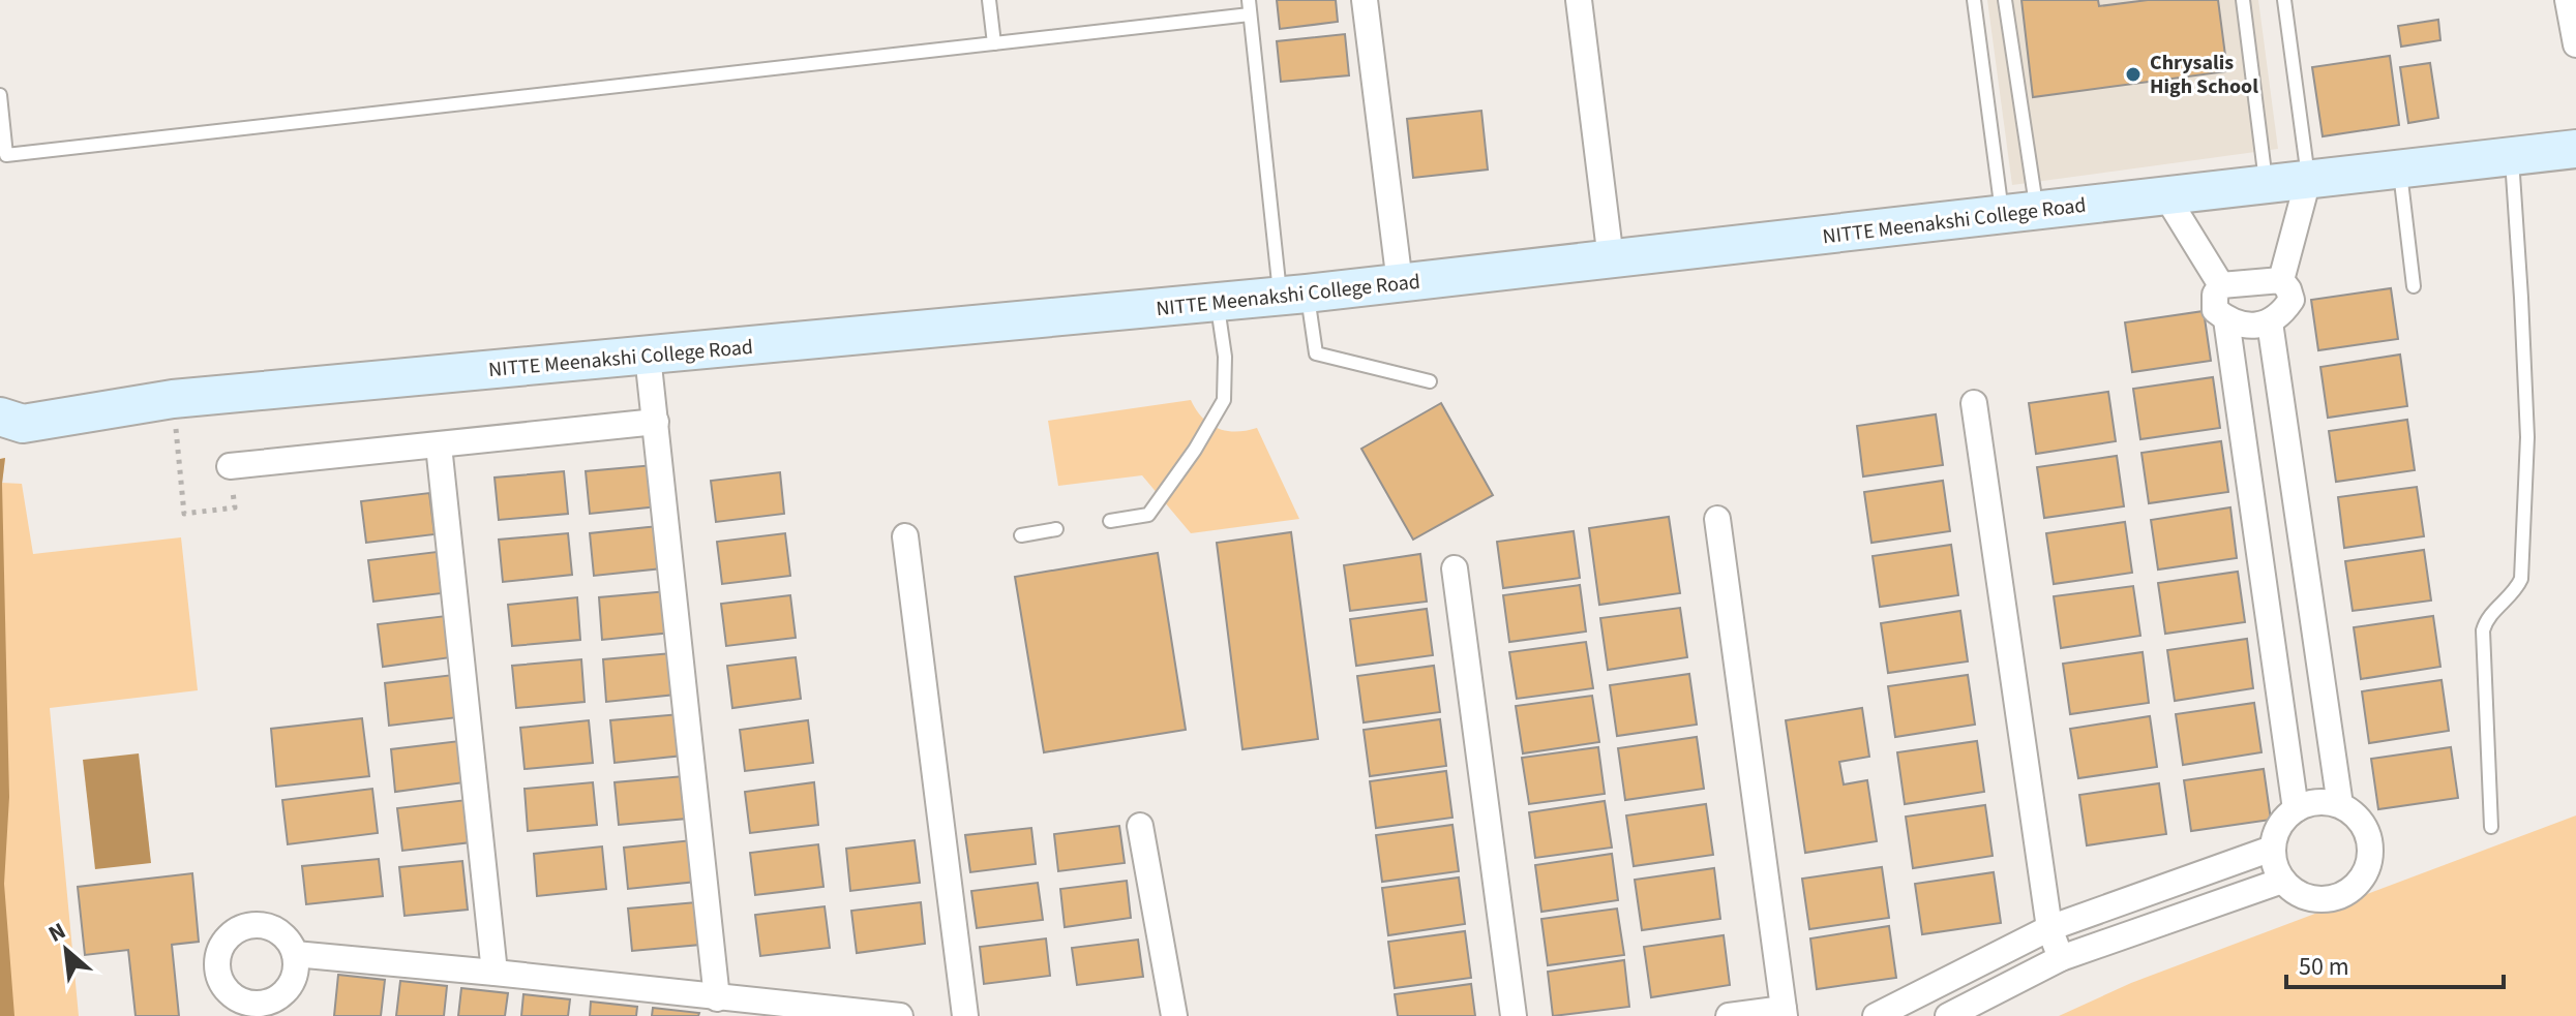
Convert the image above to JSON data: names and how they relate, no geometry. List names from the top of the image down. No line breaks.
{"streets":{"street":["NITTE Meenakshi College Road"]},"places":["Chrysalis High School"],"scale_bar":"50 m","north":"top left"}
